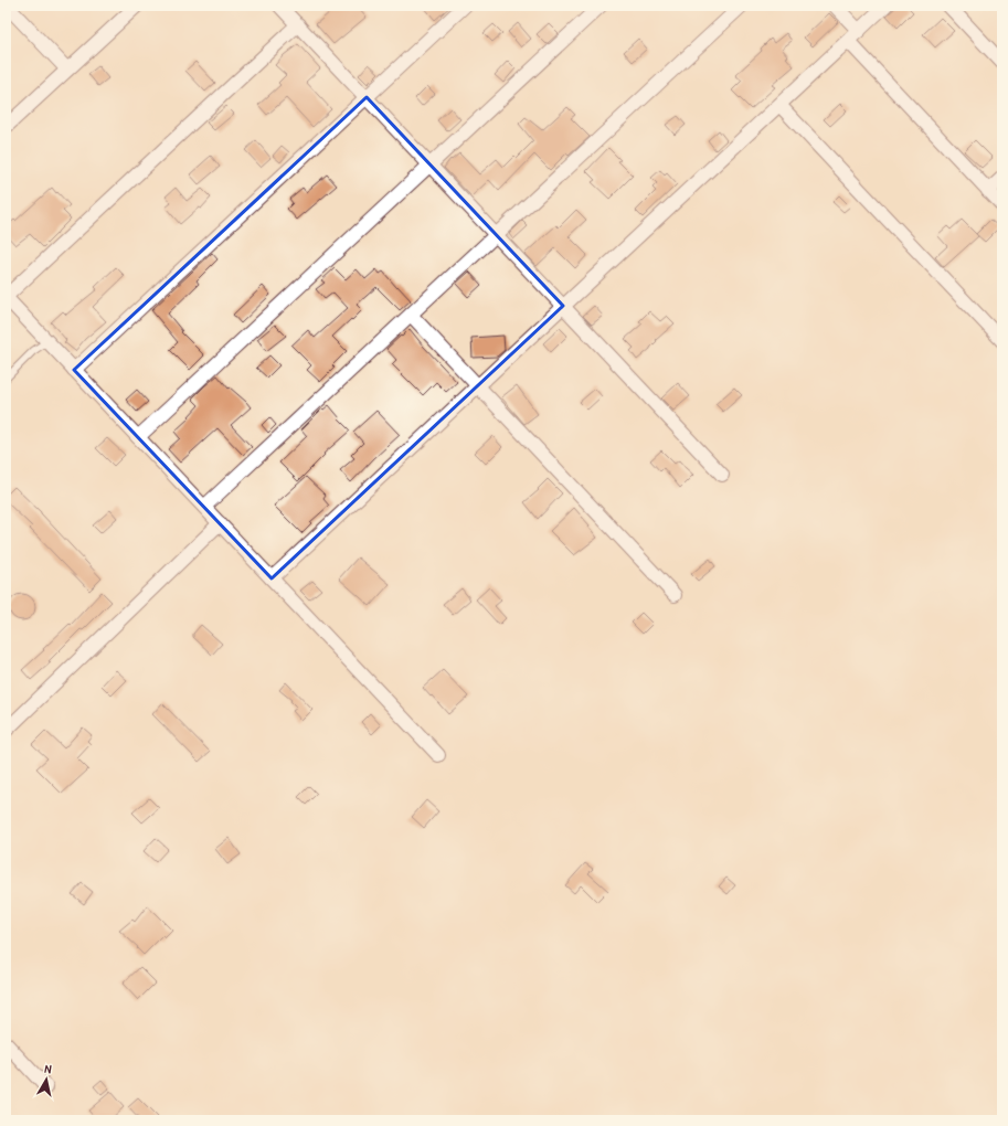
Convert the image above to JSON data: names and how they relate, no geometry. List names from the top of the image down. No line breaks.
{"north":"top"}
